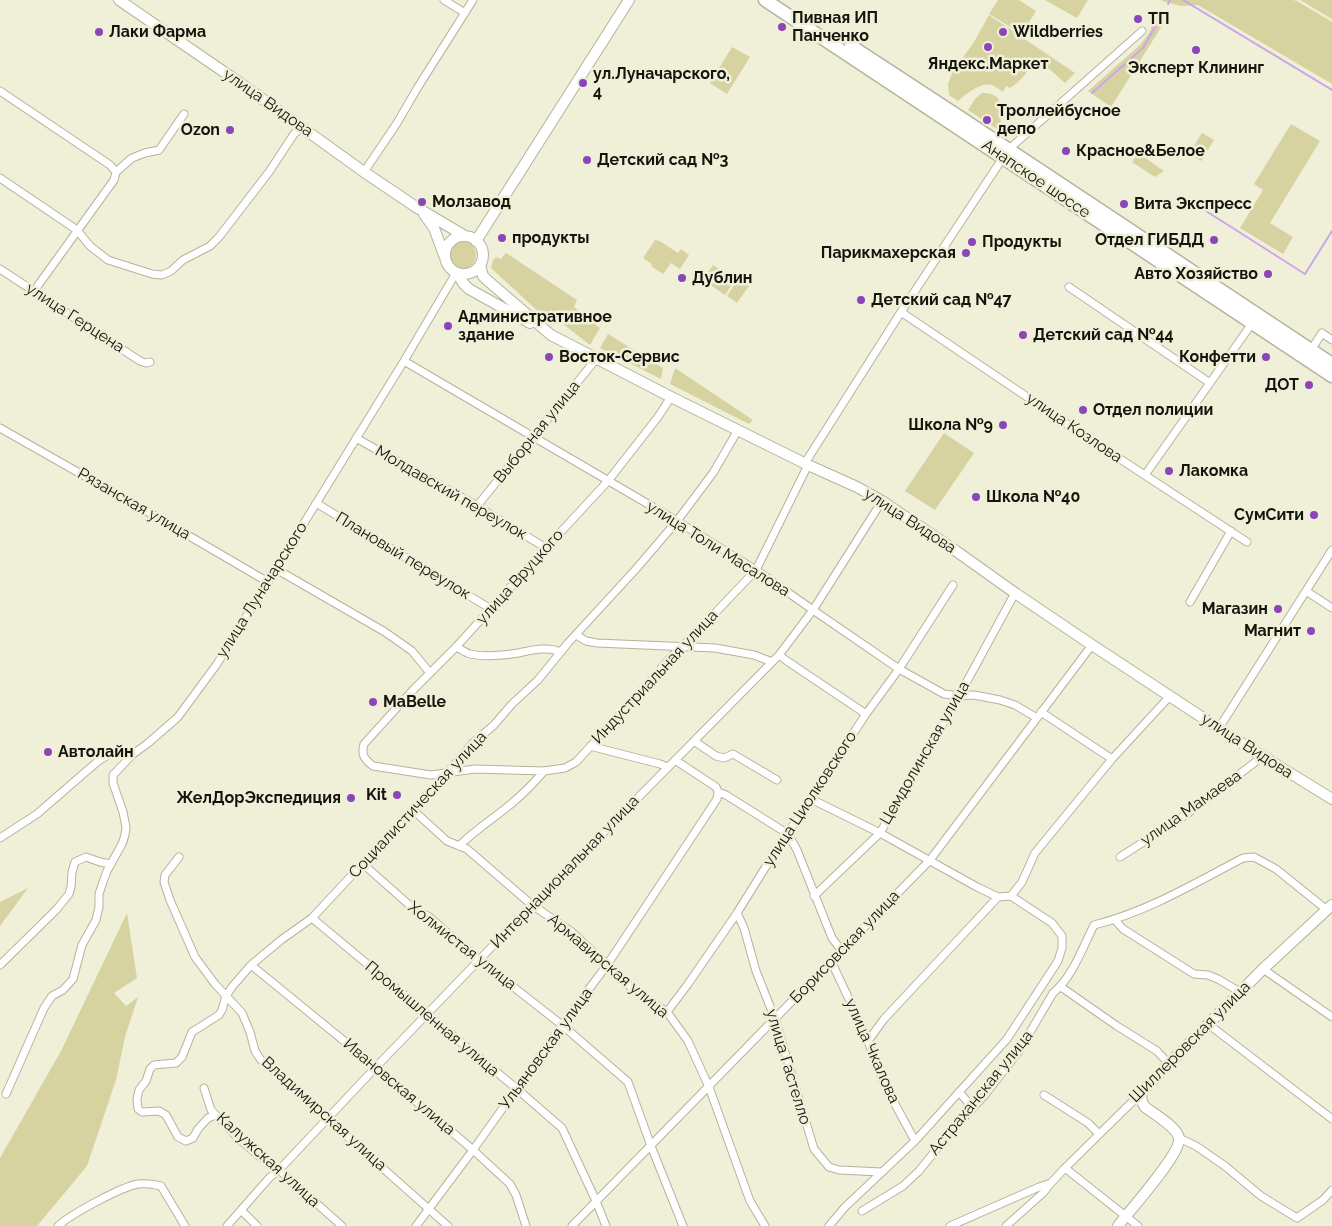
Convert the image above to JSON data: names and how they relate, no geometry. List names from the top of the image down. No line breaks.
{"streets":{"highway":["Анапское шоссе"],"street":["улица Видова","улица Герцена","улица Козлова","Выборная улица","Молдавский переулок","Рязанская улица","улица Толи Масалова","Плановый переулок","улица Вруцкого","улица Луначарского","Индустриальная улица","Цемдолинская улица","улица Циолковского","Социалистическая улица","улица Мамаева","Интернациональная улица","Холмистая улица","Борисовская улица","Армавирская улица","Промышленная улица","Шиллеровская улица","Ульяновская улица","улица Чкалова","улица Гастелло","Ивановская улица","Астраханская улица","Владимирская улица","Калужская улица"]},"crossings":[["улица Видова","Выборная улица"],["улица Видова","улица Вруцкого"],["улица Видова","улица Луначарского"],["улица Видова","Индустриальная улица"],["улица Видова","Цемдолинская улица"],["улица Видова","Социалистическая улица"],["улица Видова","улица Мамаева"],["улица Видова","Интернациональная улица"],["улица Видова","Борисовская улица"],["Анапское шоссе","Индустриальная улица"],["улица Козлова","Индустриальная улица"],["Выборная улица","Молдавский переулок"],["Выборная улица","улица Толи Масалова"],["Молдавский переулок","улица Вруцкого"],["Молдавский переулок","улица Луначарского"],["Рязанская улица","улица Луначарского"],["улица Толи Масалова","улица Вруцкого"],["улица Толи Масалова","улица Луначарского"],["улица Толи Масалова","Индустриальная улица"],["улица Толи Масалова","Цемдолинская улица"],["улица Толи Масалова","улица Циолковского"],["улица Толи Масалова","Социалистическая улица"],["улица Толи Масалова","Интернациональная улица"],["улица Толи Масалова","Борисовская улица"],["Плановый переулок","улица Вруцкого"],["Плановый переулок","улица Луначарского"],["улица Вруцкого","Социалистическая улица"],["улица Циолковского","Армавирская улица"],["улица Циолковского","улица Гастелло"],["Социалистическая улица","Холмистая улица"],["Социалистическая улица","Армавирская улица"],["Социалистическая улица","Промышленная улица"],["Социалистическая улица","Ивановская улица"],["Социалистическая улица","Владимирская улица"],["Социалистическая улица","Калужская улица"],["Интернациональная улица","Холмистая улица"],["Интернациональная улица","Армавирская улица"],["Интернациональная улица","Промышленная улица"],["Интернациональная улица","Ивановская улица"],["Интернациональная улица","Владимирская улица"],["Интернациональная улица","Калужская улица"],["Холмистая улица","Борисовская улица"],["Холмистая улица","Ульяновская улица"],["Борисовская улица","Армавирская улица"],["Борисовская улица","Промышленная улица"],["Борисовская улица","улица Чкалова"],["Борисовская улица","улица Гастелло"],["Армавирская улица","Ульяновская улица"],["Промышленная улица","Ульяновская улица"],["Шиллеровская улица","Астраханская улица"],["Ульяновская улица","Ивановская улица"],["Ульяновская улица","Владимирская улица"],["улица Чкалова","Астраханская улица"],["улица Гастелло","Астраханская улица"]],"places":["ТП","Пивная ИП Панченко","Лаки Фарма","Wildberries","Яндекс.Маркет","Эксперт Клининг","ул.Луначарского, 4","Троллейбусное депо","Ozon","Красное&Белое","Детский сад №3","Молзавод","Вита Экспресс","продукты","Отдел ГИБДД","Продукты","Парикмахерская","Авто Хозяйство","Дублин","Детский сад №47","Административное здание","Детский сад №44","Восток-Сервис","Конфетти","ДОТ","Отдел полиции","Школа №9","Лакомка","Школа №40","СумСити","Магазин","Магнит","MaBelle","Автолайн","Kit","ЖелДорЭкспедиция"]}
